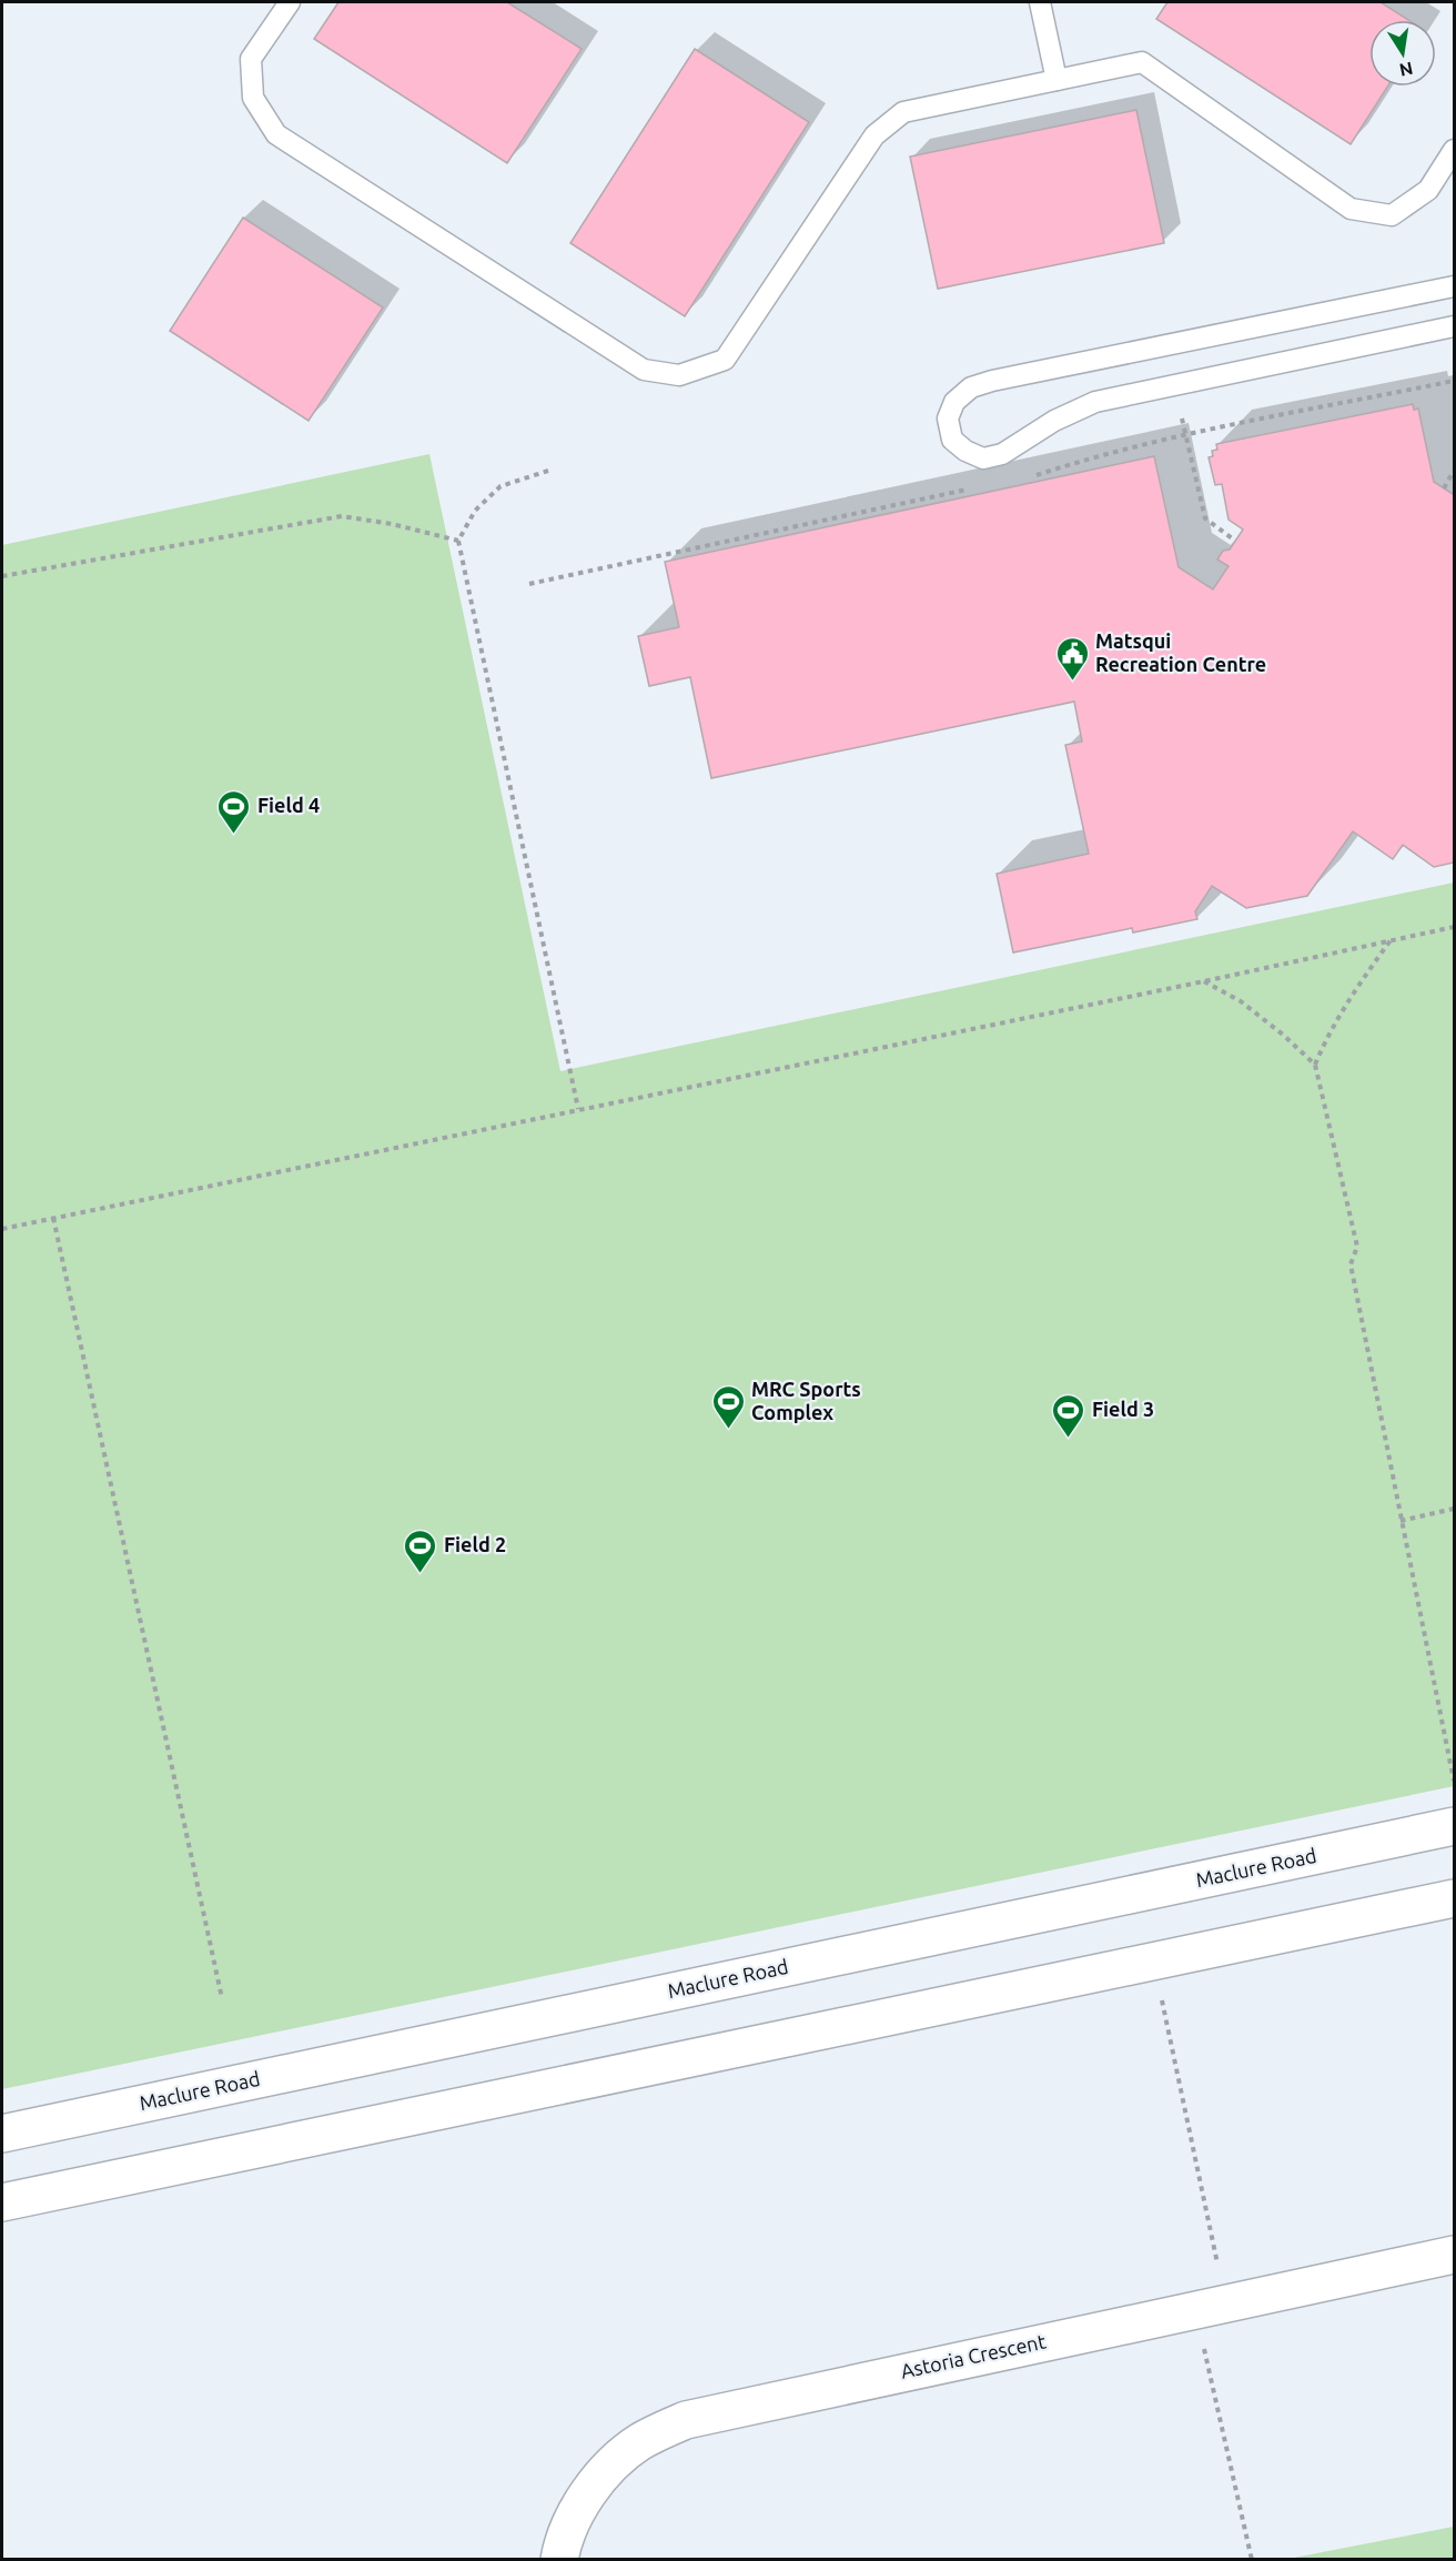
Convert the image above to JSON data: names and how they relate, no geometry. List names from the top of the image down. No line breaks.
{"streets":{"main road":["Maclure Road","Astoria Crescent"]},"places":{"public building":["Matsqui Recreation Centre"],"sports":["Field 4","MRC Sports Complex","Field 3","Field 2"]},"north":"bottom"}
